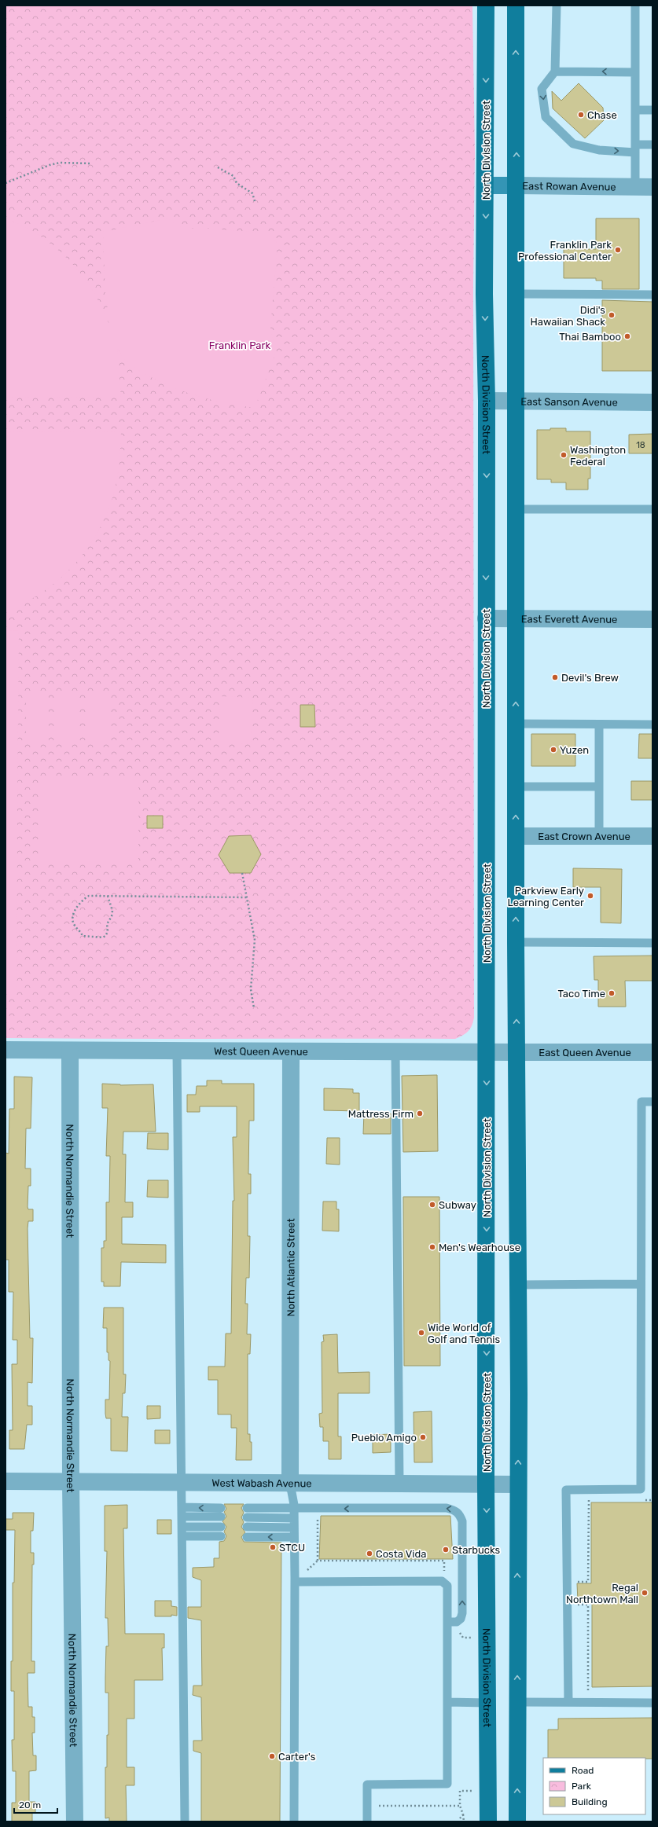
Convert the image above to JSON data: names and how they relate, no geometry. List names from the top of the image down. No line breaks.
{"streets":{"main road":["North Division Street","East Rowan Avenue"],"street":["East Sanson Avenue","East Everett Avenue","East Crown Avenue","West Queen Avenue","East Queen Avenue","North Normandie Street","North Atlantic Street","West Wabash Avenue"]},"crossings":[["North Division Street","East Rowan Avenue"],["North Division Street","East Sanson Avenue"],["North Division Street","East Everett Avenue"],["North Division Street","West Queen Avenue"],["North Division Street","West Wabash Avenue"],["West Queen Avenue","East Queen Avenue"],["West Queen Avenue","North Normandie Street"],["West Queen Avenue","North Atlantic Street"],["North Normandie Street","West Wabash Avenue"],["North Atlantic Street","West Wabash Avenue"]],"parks":["Franklin Park"],"places":["Chase","Franklin Park Professional Center","Didi's Hawaiian Shack","Thai Bamboo","Washington Federal","Devil's Brew","Yuzen","Parkview Early Learning Center","Taco Time","Mattress Firm","Subway","Men's Wearhouse","Wide World of Golf and Tennis","Pueblo Amigo","STCU","Starbucks","Costa Vida","Regal Northtown Mall","Carter's"],"house_numbers":["18"],"legend":["Road","Park","Building"],"scale_bar":"20 m"}
